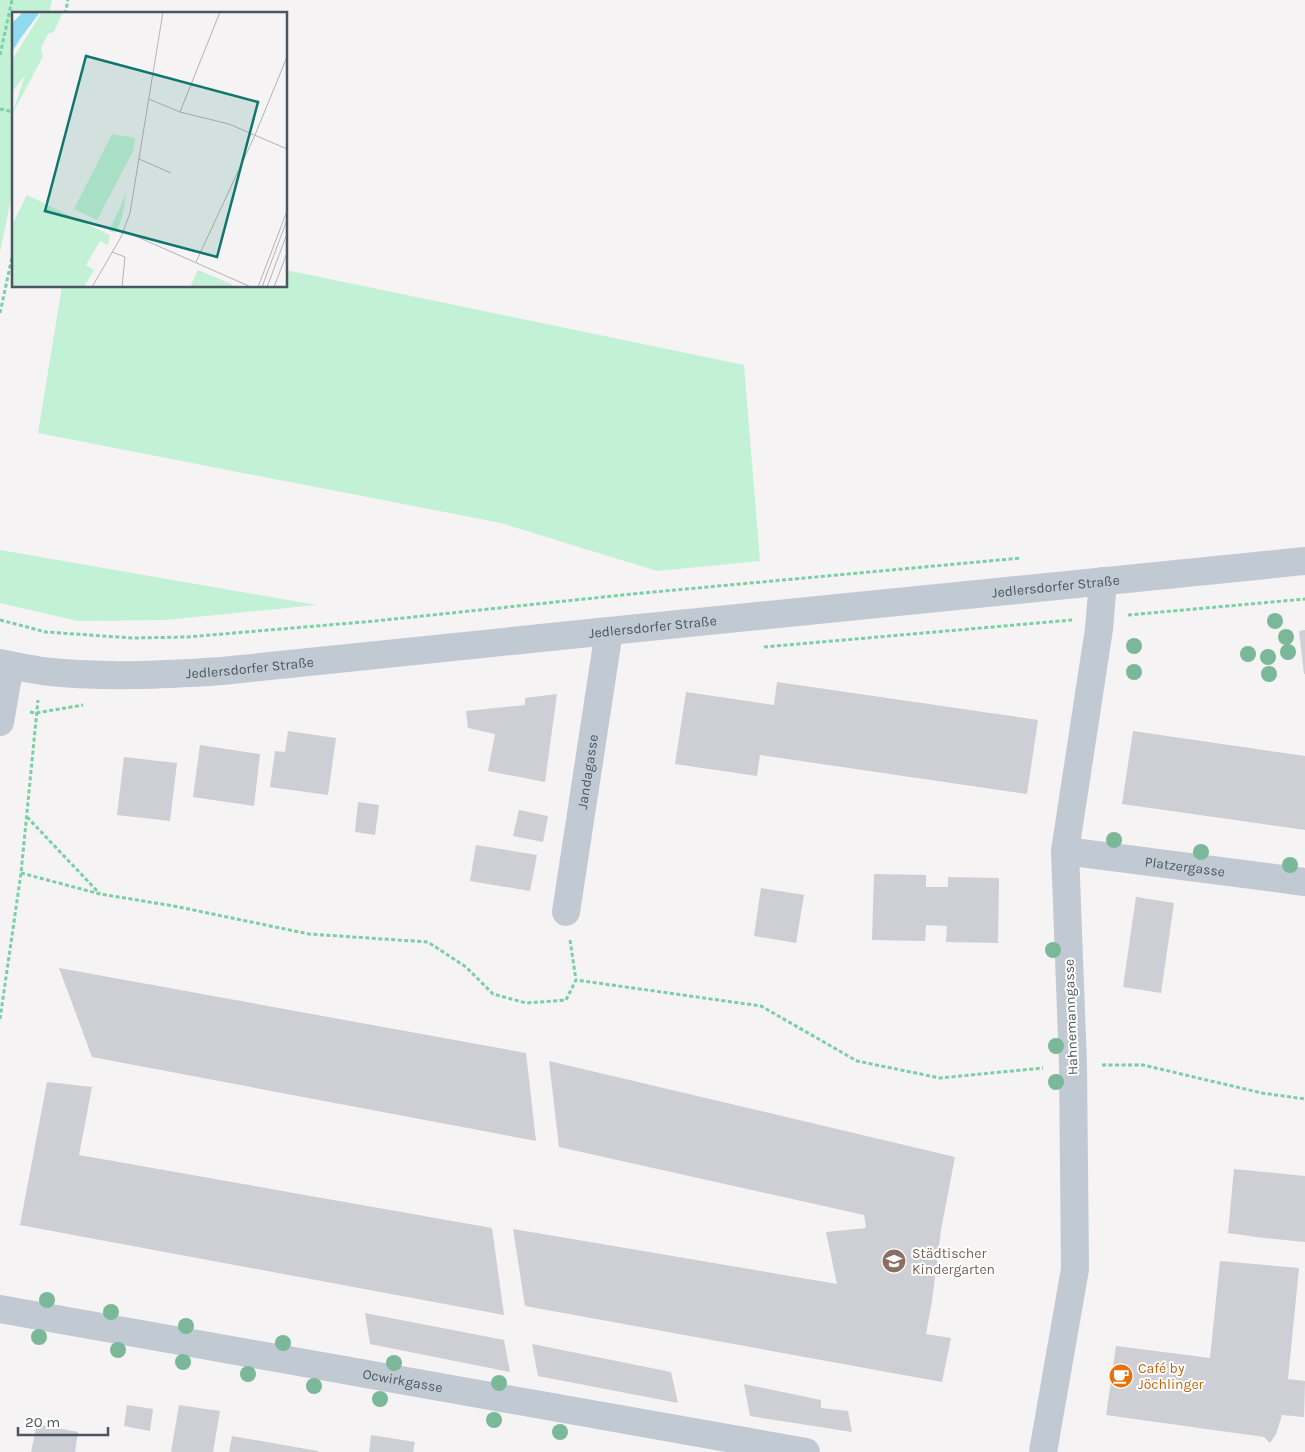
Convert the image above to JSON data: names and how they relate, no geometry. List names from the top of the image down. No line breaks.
{"streets":{"street":["Jedlersdorfer Straße","Jandagasse","Platzergasse","Hahnemanngasse","Ocwirkgasse"]},"crossings":[["Jedlersdorfer Straße","Jandagasse"],["Jedlersdorfer Straße","Hahnemanngasse"],["Platzergasse","Hahnemanngasse"]],"places":{"school or university":["Städtischer Kindergarten"],"cafe":["Café by Jöchlinger"]},"scale_bar":"20 m"}
